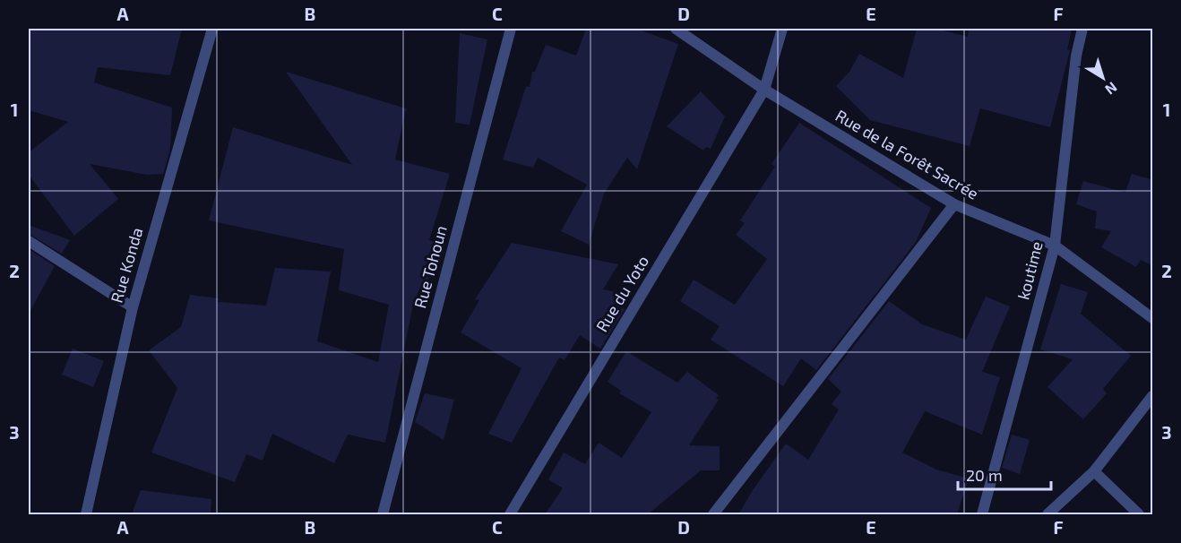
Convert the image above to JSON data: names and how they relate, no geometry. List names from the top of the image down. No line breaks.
{"streets":{"street":["Rue de la Forêt Sacrée","Rue Konda","Rue Tohoun","koutime","Rue du Yoto"]},"crossings":[["Rue de la Forêt Sacrée","koutime"],["Rue de la Forêt Sacrée","Rue du Yoto"]],"scale_bar":"20 m","north":"bottom right","grid":{"columns":["A","B","C","D","E","F"],"rows":["1","2","3"]}}
